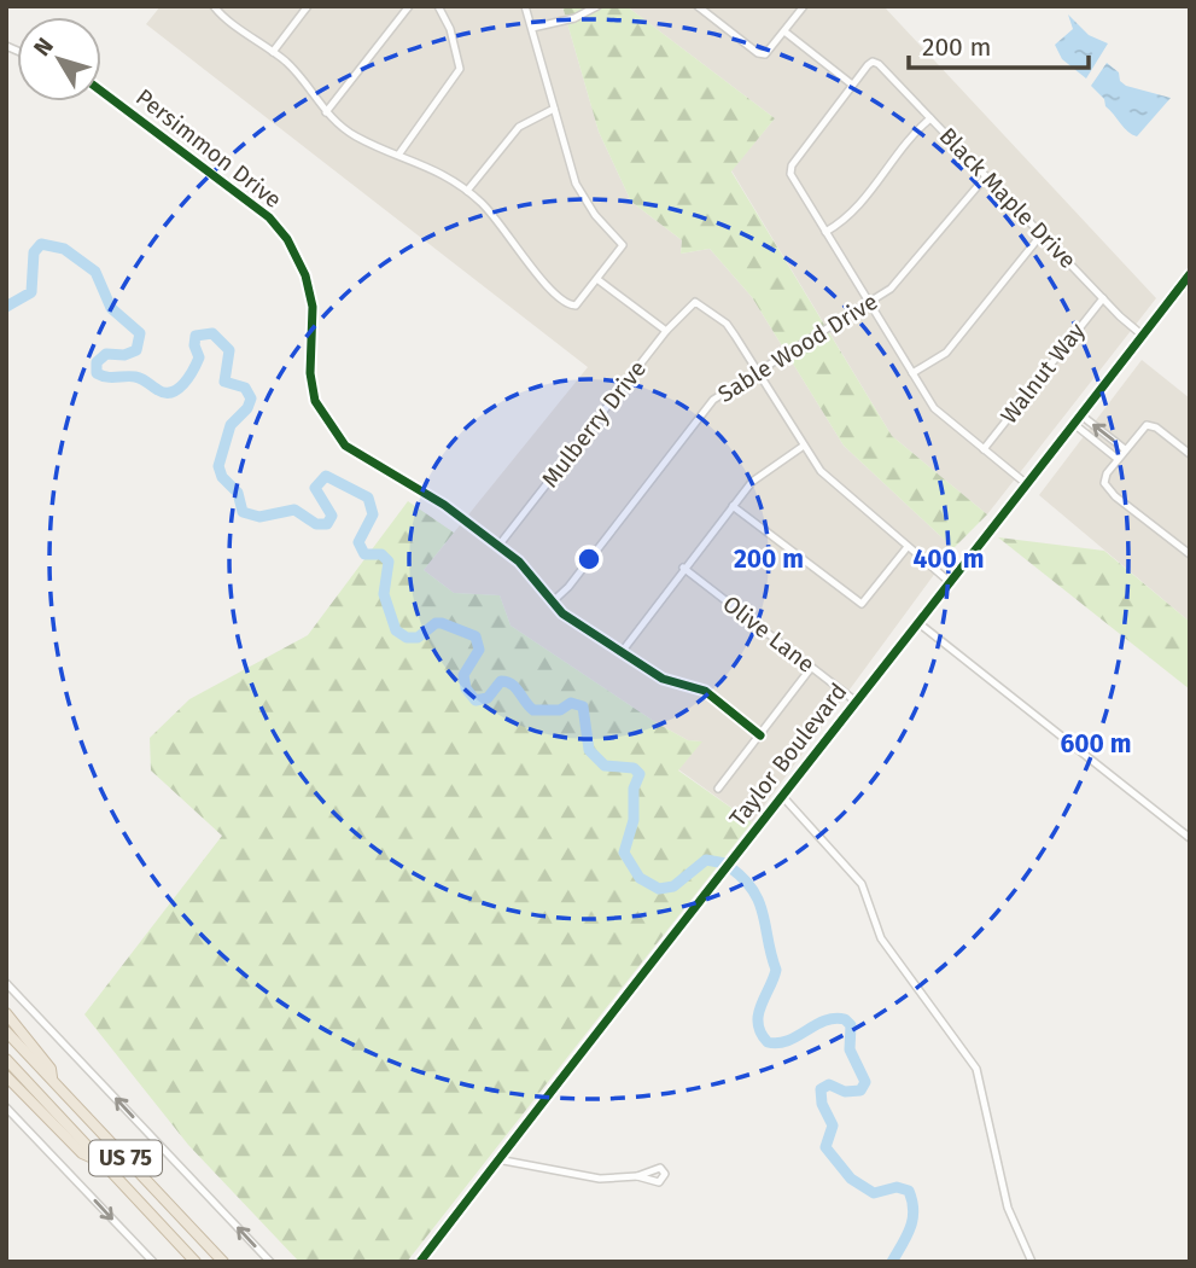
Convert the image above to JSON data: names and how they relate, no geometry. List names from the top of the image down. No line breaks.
{"streets":{"highway":["US 75"],"street":["Persimmon Drive","Black Maple Drive","Sable Wood Drive","Walnut Way","Mulberry Drive","Olive Lane","Taylor Boulevard"]},"crossings":[["Persimmon Drive","Sable Wood Drive"],["Persimmon Drive","Mulberry Drive"],["Black Maple Drive","Sable Wood Drive"],["Black Maple Drive","Walnut Way"],["Black Maple Drive","Taylor Boulevard"],["Sable Wood Drive","Mulberry Drive"],["Olive Lane","Taylor Boulevard"]],"scale_bar":"200 m","north":"top left","rings":["200 m","400 m","600 m"]}
